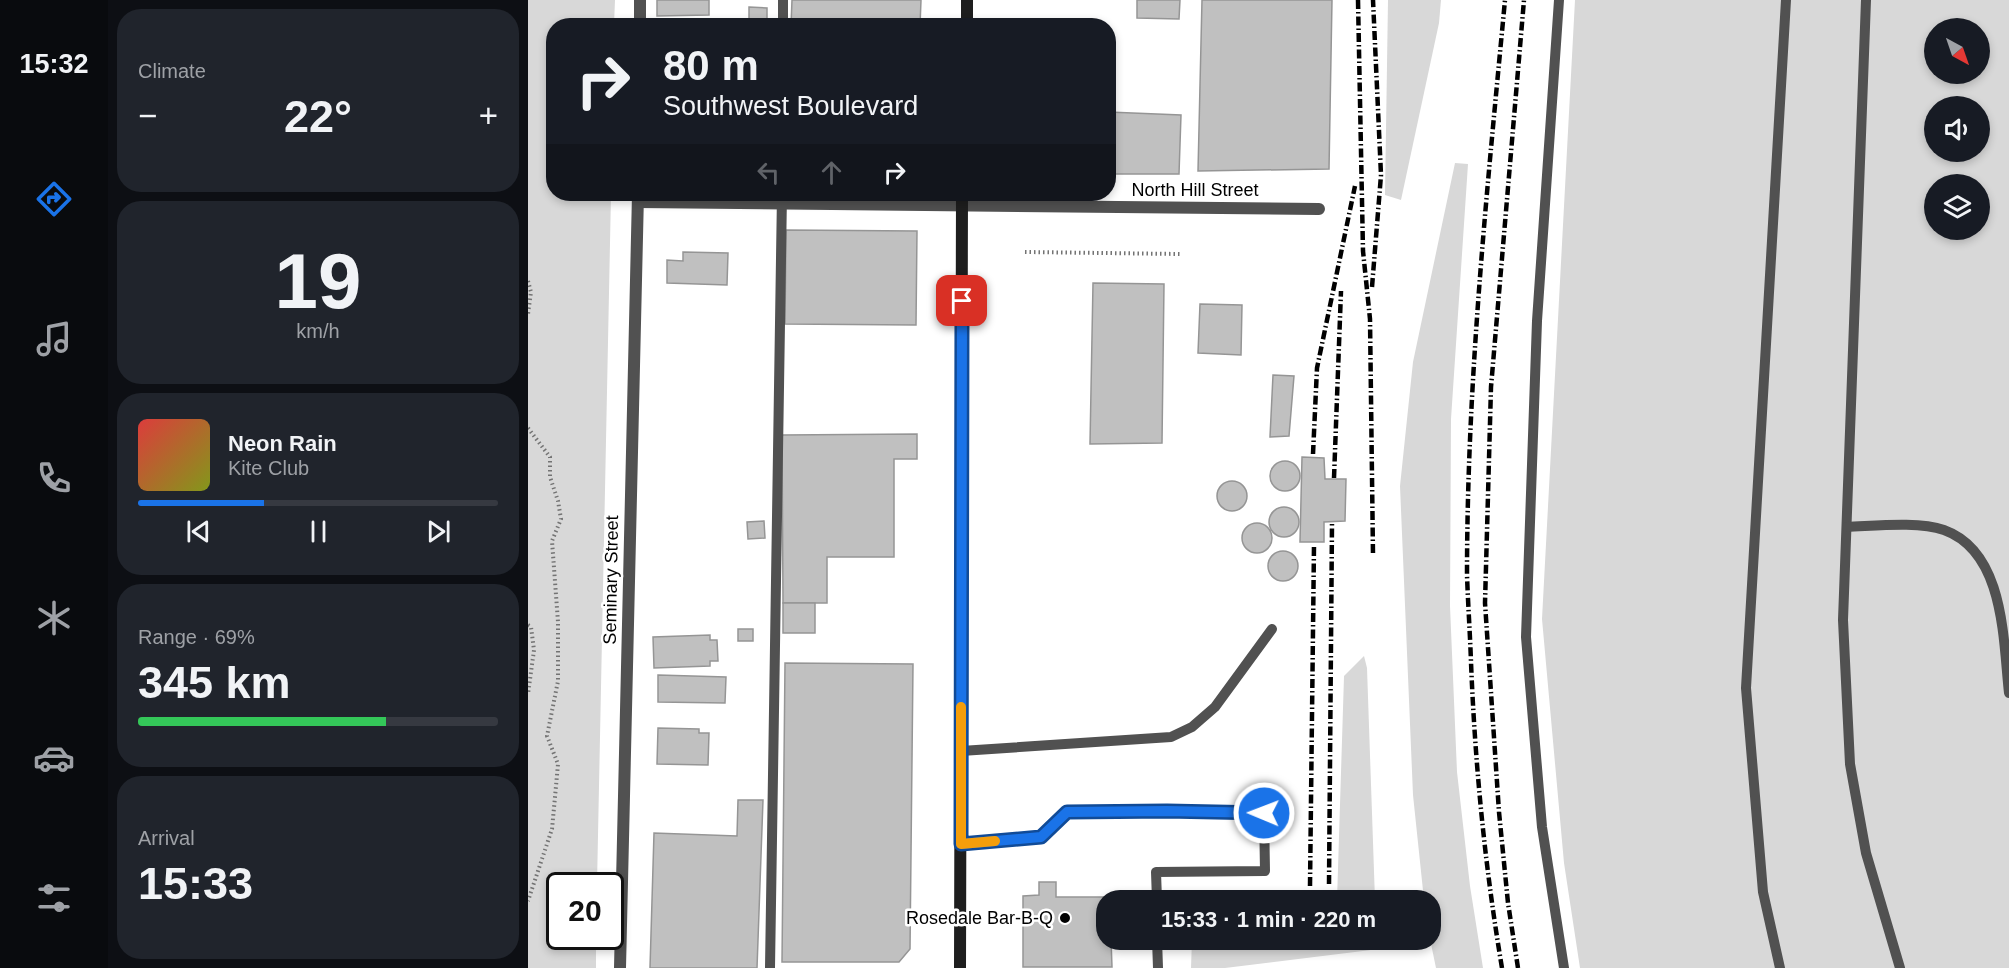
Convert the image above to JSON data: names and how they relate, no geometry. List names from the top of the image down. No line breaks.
{"streets":{"street":["North Hill Street","Seminary Street"]},"places":["Rosedale Bar-B-Q"],"north":"bottom right","page":{"tabs":"15:32","tile":["Climate",["19","km/h"],["Range · 69%","345 km"],["Arrival","15:33"]],"turn":["80 m","Southwest Boulevard"],"heat":["−","22°","+"],"song":["Neon Rain","Kite Club"],"limit":"20","trip":"15:33 · 1 min · 220 m"}}
